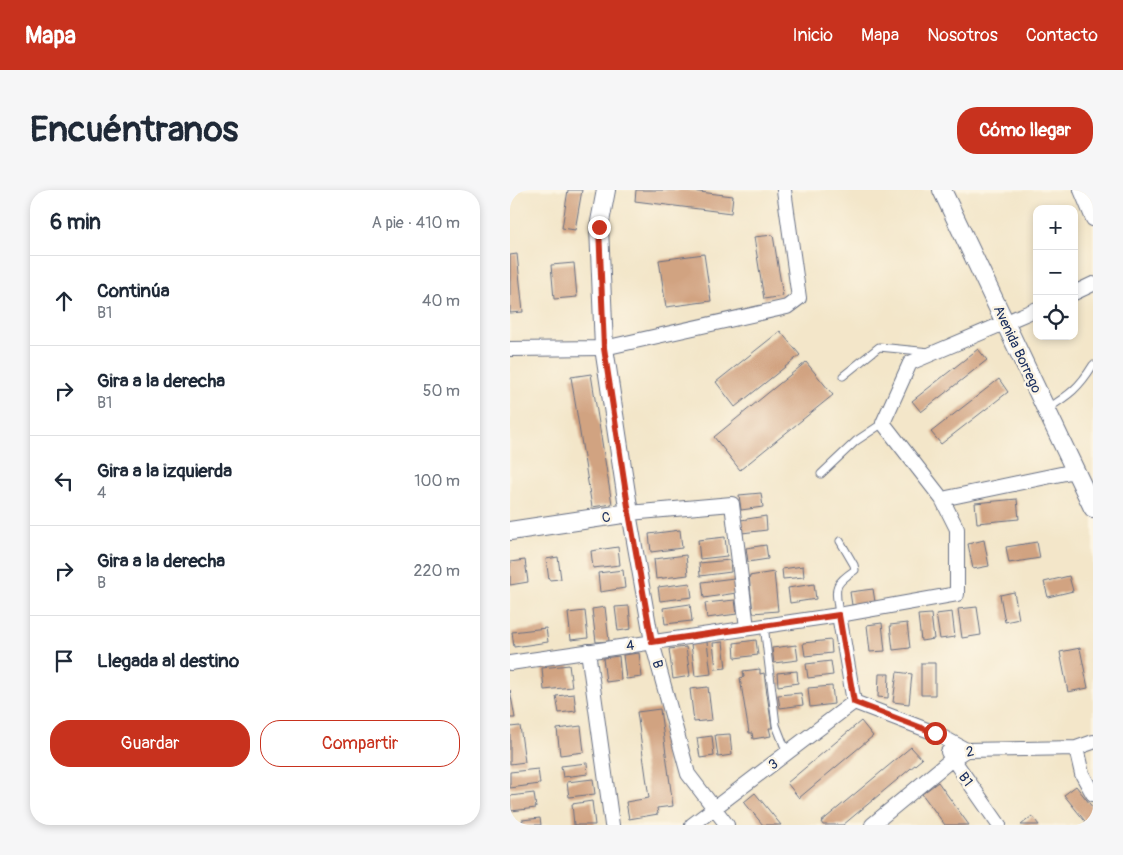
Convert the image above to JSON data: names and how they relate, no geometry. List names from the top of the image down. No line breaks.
{"streets":{"street":["Avenida Borrego","C","4","B","2","3","B1"]},"crossings":[["C","4"],["C","B"],["4","B"],["B","3"],["2","B1"],["3","B1"]],"page":{"header":"Mapa","nav":["Inicio","Mapa","Nosotros","Contacto"],"buttons":["Cómo llegar",["Guardar","Compartir"]],"title":"Encuéntranos","heading":["6 min","A pie · 410 m"],"map_buttons":["+","−"],"list":[["Continúa","B1","40 m"],["Gira a la derecha","B1","50 m"],["Gira a la izquierda","4","100 m"],["Gira a la derecha","B","220 m"],"Llegada al destino"]}}
